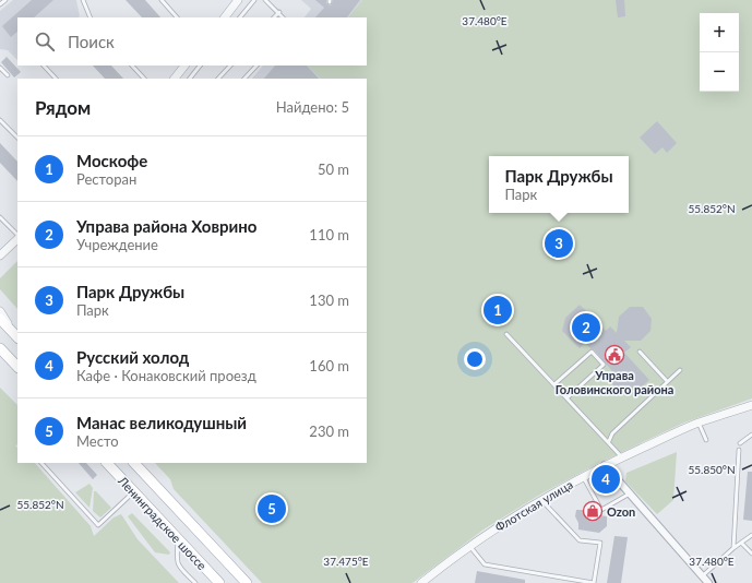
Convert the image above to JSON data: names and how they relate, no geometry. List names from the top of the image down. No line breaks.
{"streets":{"main road":["Ленинградское шоссе"],"street":["Флотская улица"]},"places":{"public building":["Управа Головинского района"],"shop":["Ozon"]},"page":{"map_buttons":["+","−"],"search":"Поиск","heading":["Рядом","Найдено: 5"],"list":[{"mark":"1","name":"Москофе","note":"Ресторан","value":"50 m"},{"mark":"2","name":"Управа района Ховрино","note":"Учреждение","value":"110 m"},{"mark":"3","name":"Парк Дружбы","note":"Парк","value":"130 m"},{"mark":"4","name":"Русский холод","note":"Кафе · Конаковский проезд","value":"160 m"},{"mark":"5","name":"Манас великодушный","note":"Место","value":"230 m"}],"popup":["Парк Дружбы","Парк"],"pins":["3","1","2","4","5"]},"coordinates":["37.480°E","55.852°N","55.850°N","37.475°E"]}
